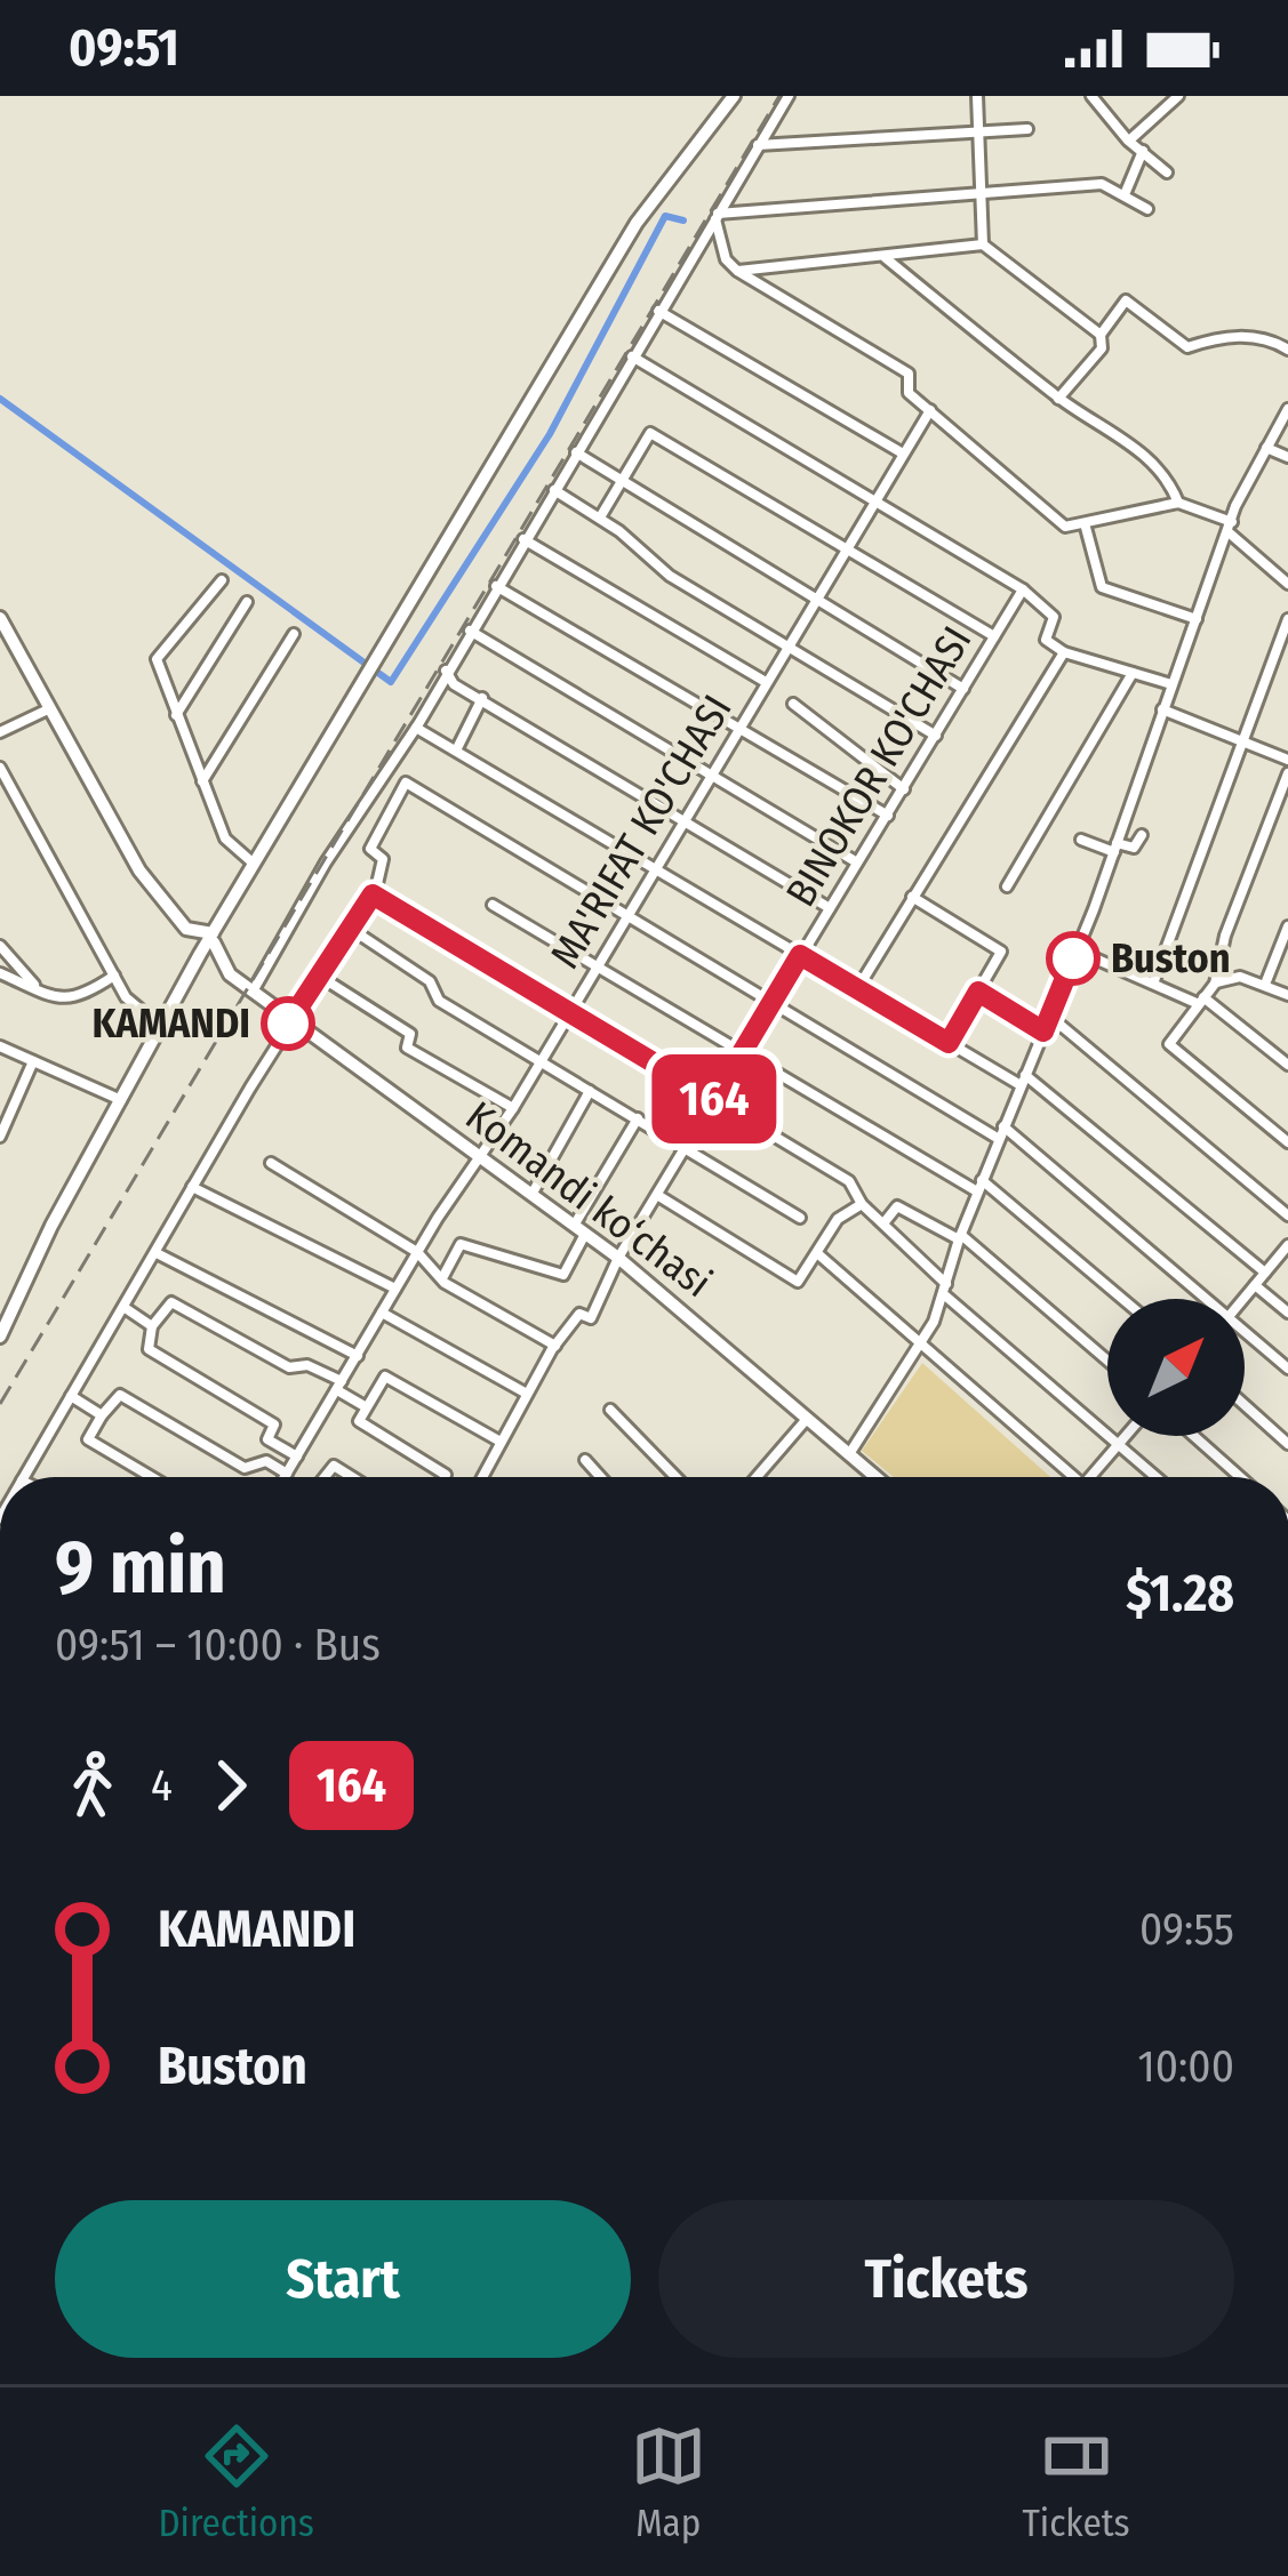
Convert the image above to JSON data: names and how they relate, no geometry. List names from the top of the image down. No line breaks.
{"streets":{"main road":["Komandi ko‘chasi"],"street":["BINOKOR KO'CHASI","MA'RIFAT KO'CHASI"]},"crossings":[["BINOKOR KO'CHASI","Komandi ko‘chasi"],["MA'RIFAT KO'CHASI","Komandi ko‘chasi"]],"places":["Buston","KAMANDI"],"lines":["bus line 164"],"north":"top right","page":{"status":"09:51","on_map":"164","heading":["9 min","09:51 – 10:00 · Bus","$1.28"],"legs":["4","164"],"list":[{"name":"KAMANDI","value":"09:55"},{"name":"Buston","value":"10:00"}],"buttons":["Start","Tickets"],"tabs":["Directions","Map","Tickets"]}}
